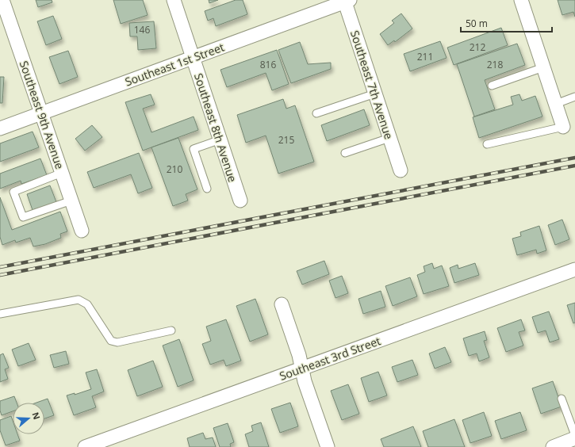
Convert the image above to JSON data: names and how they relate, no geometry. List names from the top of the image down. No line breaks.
{"streets":{"street":["Southeast 1st Street","Southeast 7th Avenue","Southeast 9th Avenue","Southeast 8th Avenue","Southeast 3rd Street"]},"crossings":[["Southeast 1st Street","Southeast 7th Avenue"],["Southeast 1st Street","Southeast 9th Avenue"],["Southeast 1st Street","Southeast 8th Avenue"]],"house_numbers":["146","212","211","816","218","215","210"],"scale_bar":"50 m","north":"right"}
